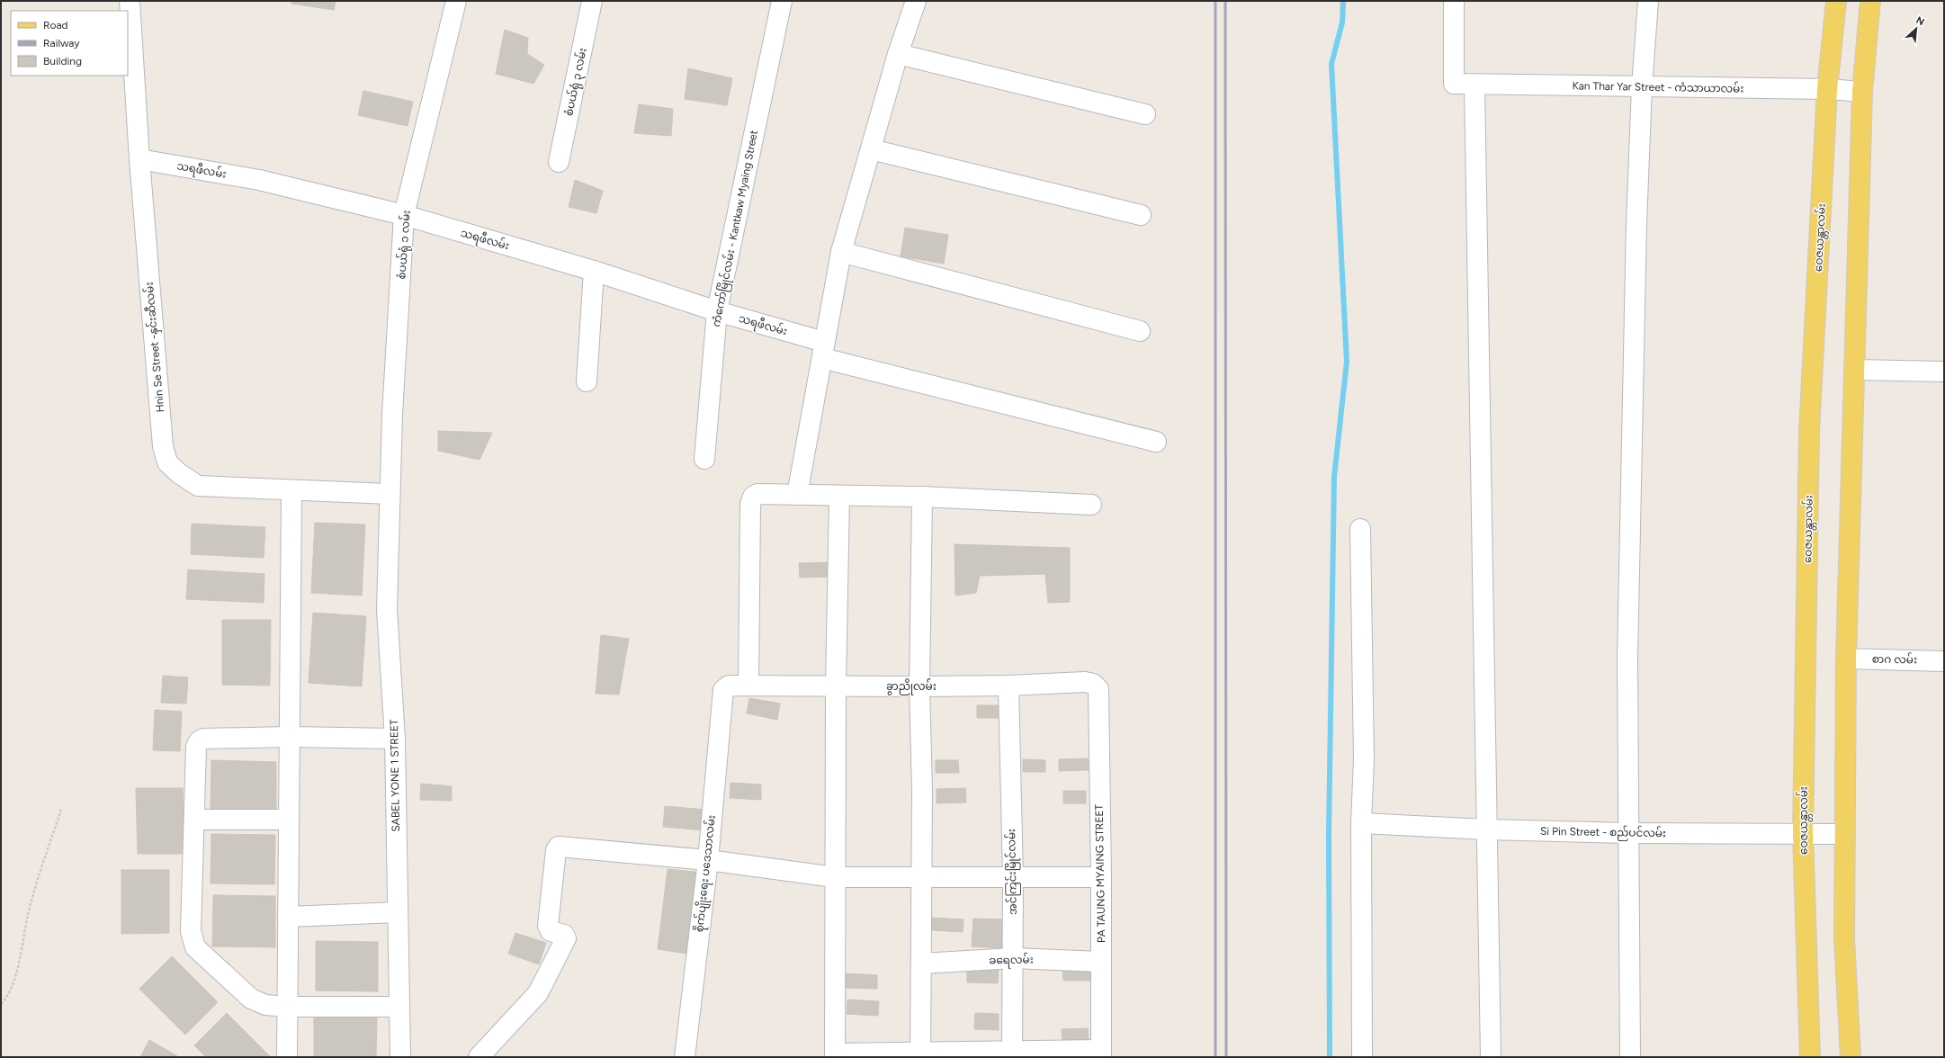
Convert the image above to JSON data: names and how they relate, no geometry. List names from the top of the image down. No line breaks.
{"streets":{"main road":["ဝေဇယန္တာလမ်း"],"street":["စံပယ်ရုံ ၃ လမ်း","Kan Thar Yar Street - ကံသာယာလမ်း","သရဖီလမ်း","ကံကော်မြိုင်လမ်း - Kantkaw Myaing Street","စံပယ်ရုံ ၁ လမ်း","Hnin Se Street -နှင်းဆီလမ်း","စာဂ လမ်း","ခွာညိုလမ်း","SABEL YONE 1 STREET","Si Pin Street - စည်ပင်လမ်း","အင်ကြင်းမြိုင်လမ်း","စိုက်ပျိုးရေး ပဒေသာလမ်း","PA TAUNG MYAING STREET","ခရေလမ်း"]},"crossings":[["Kan Thar Yar Street - ကံသာယာလမ်း","ဝေဇယန္တာလမ်း"],["သရဖီလမ်း","ကံကော်မြိုင်လမ်း - Kantkaw Myaing Street"],["သရဖီလမ်း","စံပယ်ရုံ ၁ လမ်း"],["သရဖီလမ်း","Hnin Se Street -နှင်းဆီလမ်း"],["ဝေဇယန္တာလမ်း","Si Pin Street - စည်ပင်လမ်း"],["စံပယ်ရုံ ၁ လမ်း","Hnin Se Street -နှင်းဆီလမ်း"],["စံပယ်ရုံ ၁ လမ်း","SABEL YONE 1 STREET"],["Hnin Se Street -နှင်းဆီလမ်း","SABEL YONE 1 STREET"],["ခွာညိုလမ်း","အင်ကြင်းမြိုင်လမ်း"],["ခွာညိုလမ်း","စိုက်ပျိုးရေး ပဒေသာလမ်း"],["ခွာညိုလမ်း","PA TAUNG MYAING STREET"],["အင်ကြင်းမြိုင်လမ်း","ခရေလမ်း"],["PA TAUNG MYAING STREET","ခရေလမ်း"]],"legend":["Road","Railway","Building"],"north":"top right"}
